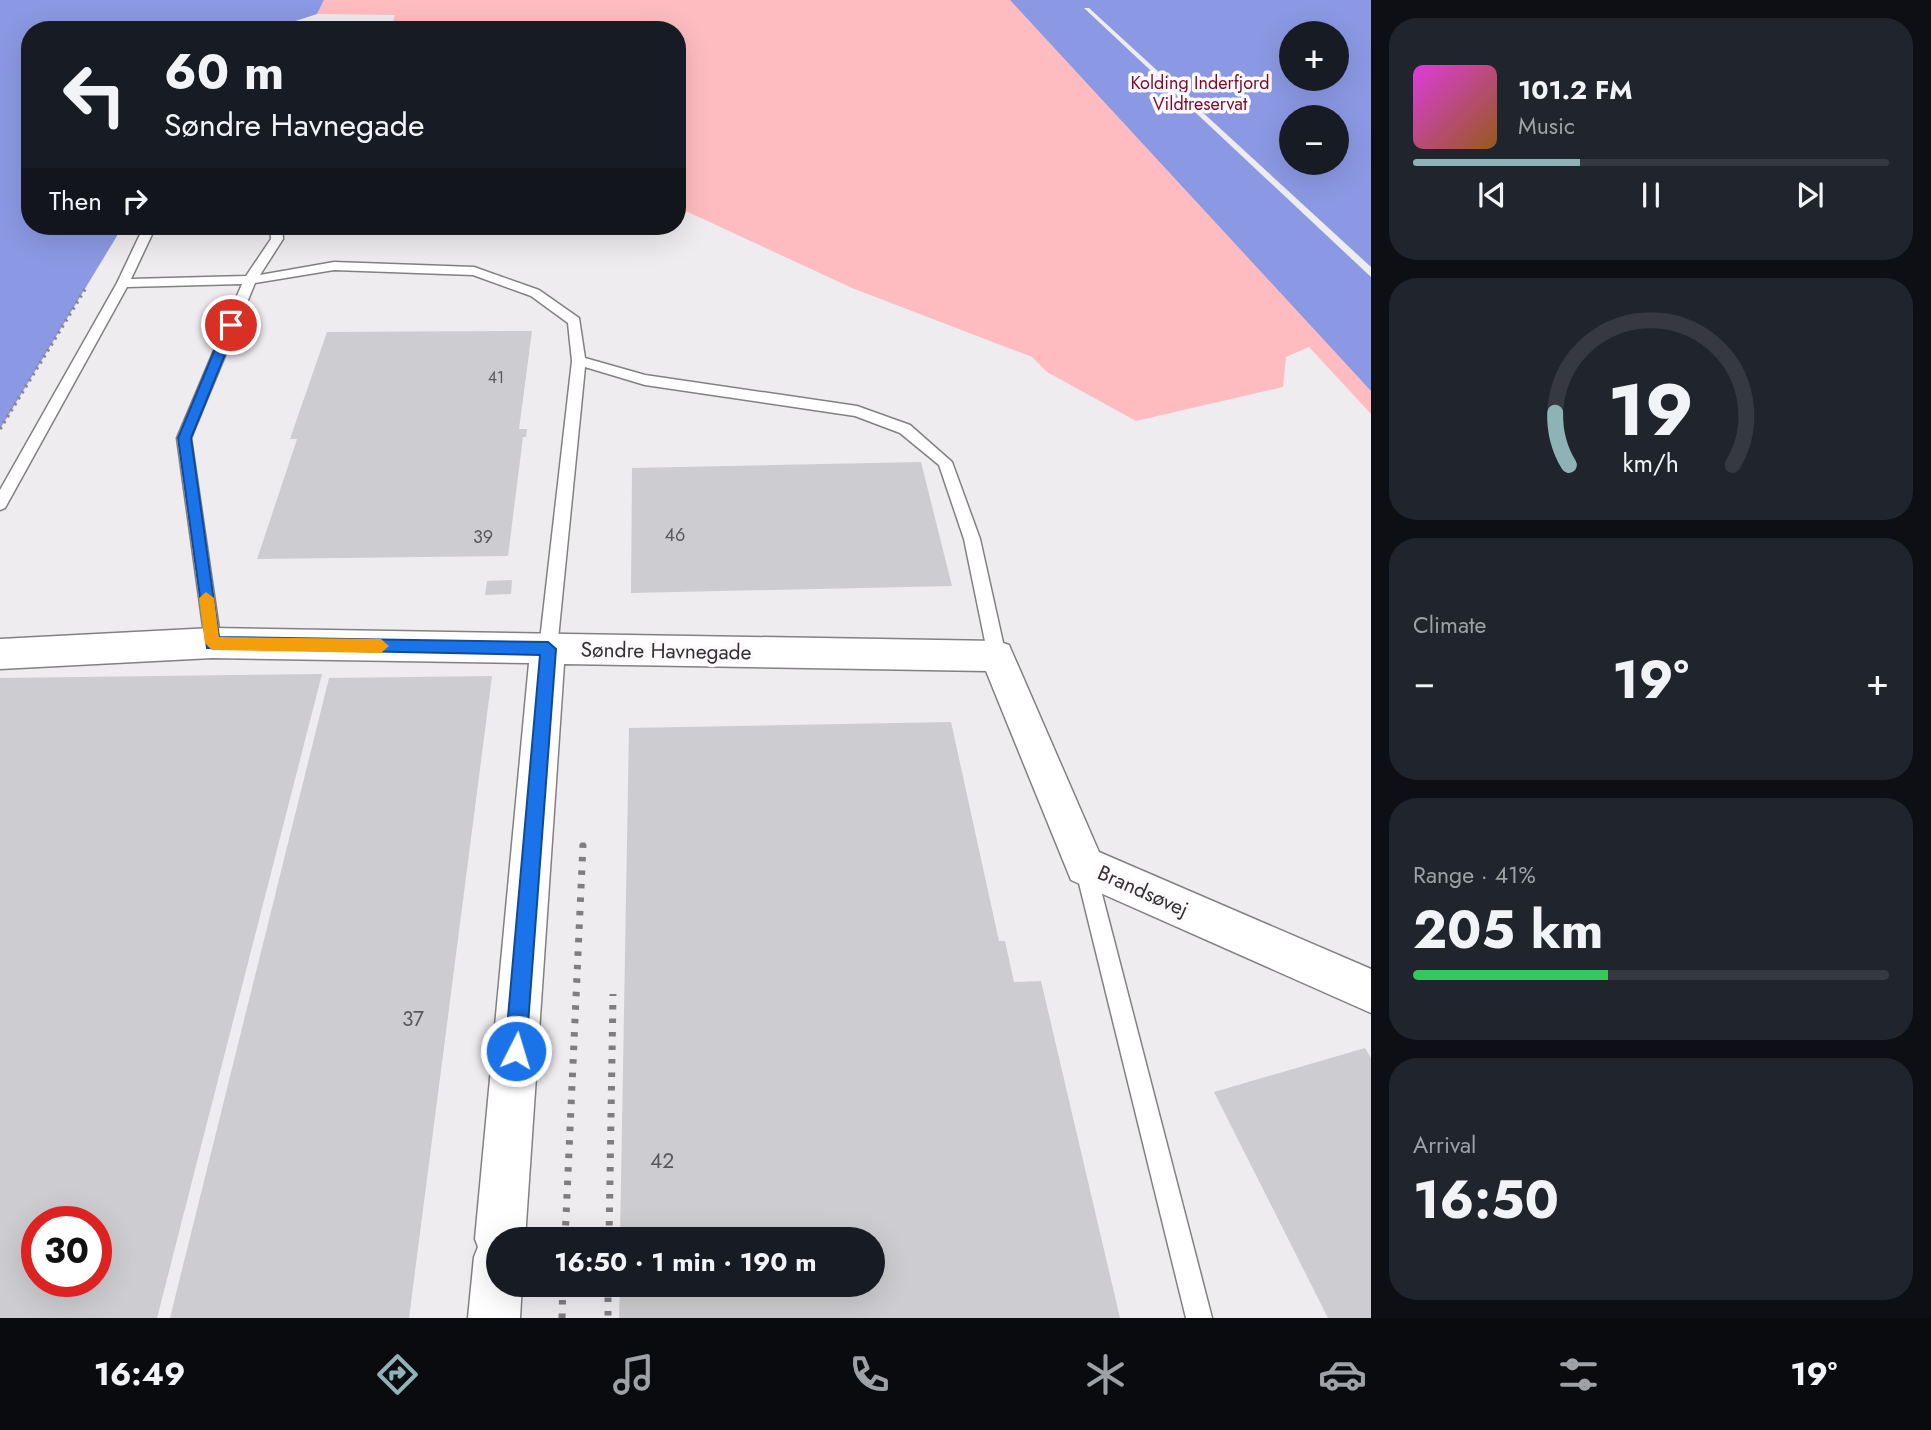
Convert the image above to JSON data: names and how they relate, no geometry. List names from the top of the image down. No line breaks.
{"streets":{"street":["Søndre Havnegade","Brandsøvej"]},"crossings":[["Søndre Havnegade","Brandsøvej"]],"parks":["Kolding Inderfjord Vildtreservat"],"house_numbers":["41","46","39","37","42"],"page":{"map_buttons":["+","−"],"turn":["60 m","Søndre Havnegade"],"song":["101.2 FM","Music"],"then":"Then","tile":["Climate",["Range · 41%","205 km"],["Arrival","16:50"]],"heat":["−","19°","+"],"limit":"30","trip":"16:50 · 1 min · 190 m","tabs":["16:49","19°"],"gauge":["19","km/h"]}}
